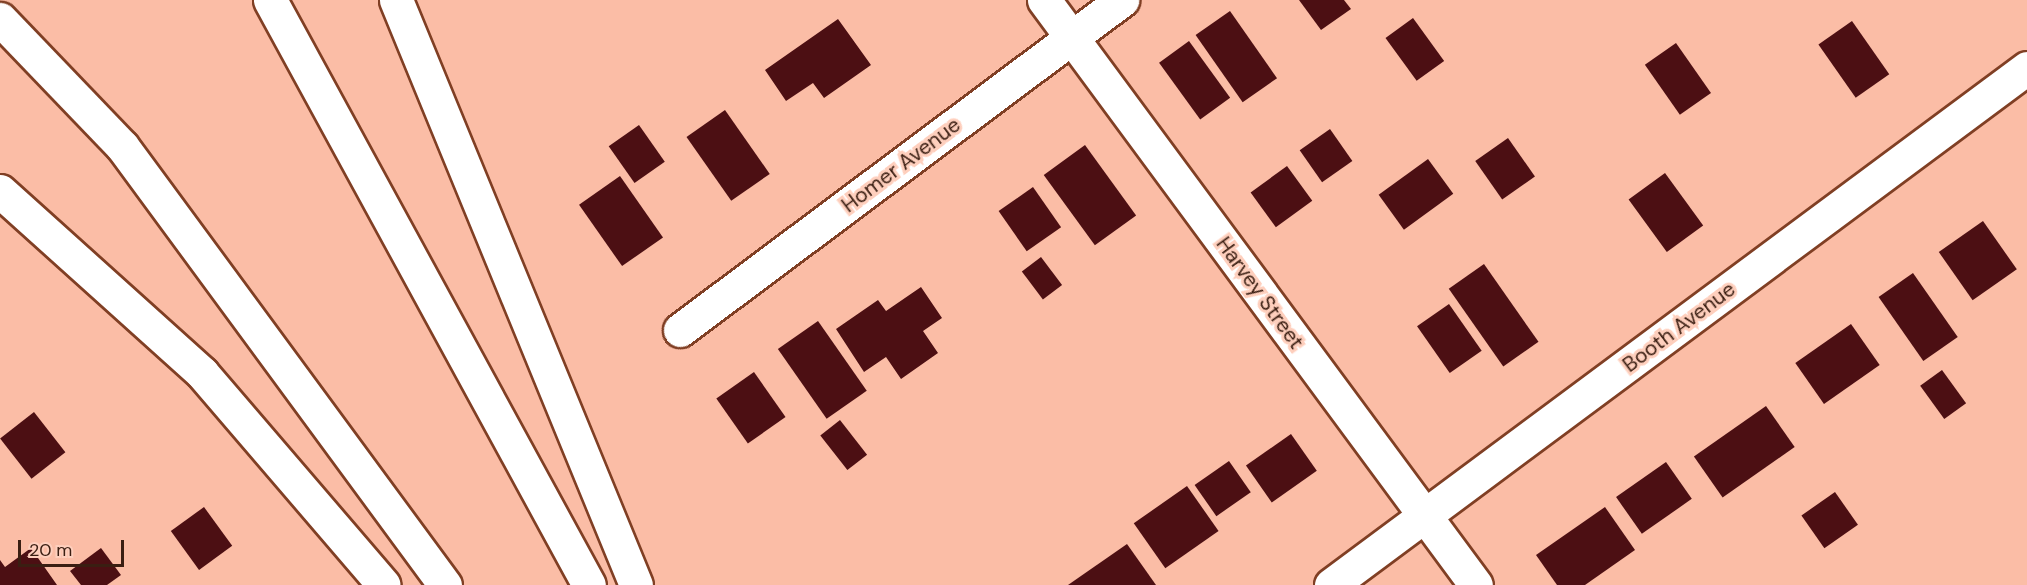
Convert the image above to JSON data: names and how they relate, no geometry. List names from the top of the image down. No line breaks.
{"streets":{"main road":["Homer Avenue","Harvey Street","Booth Avenue"]},"crossings":[["Homer Avenue","Harvey Street"],["Harvey Street","Booth Avenue"]],"scale_bar":"20 m"}
